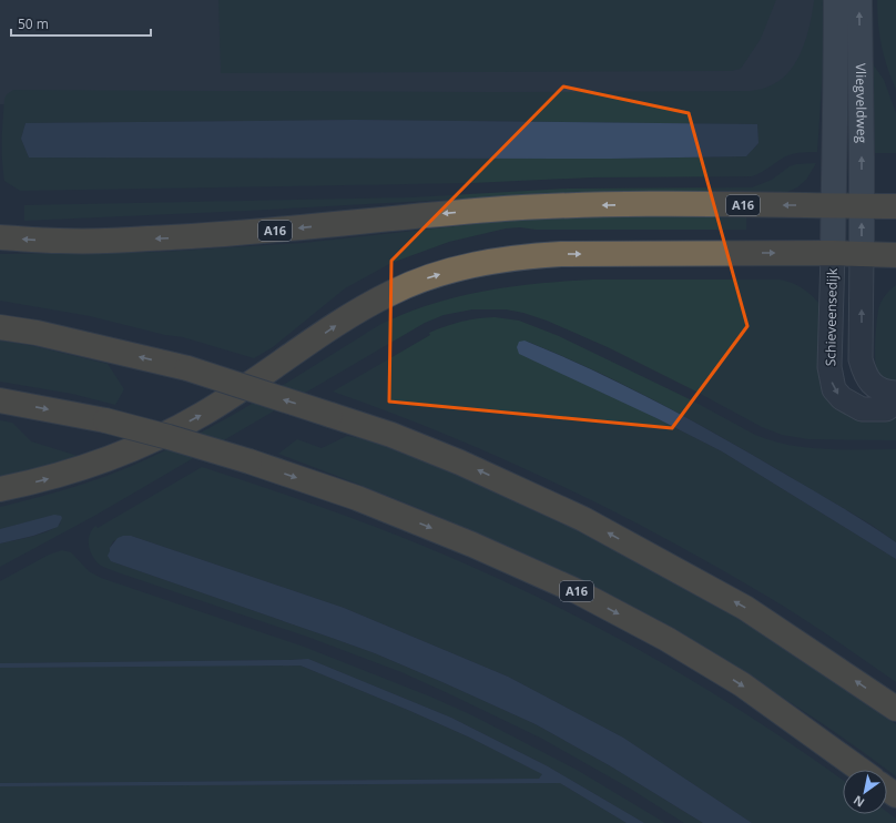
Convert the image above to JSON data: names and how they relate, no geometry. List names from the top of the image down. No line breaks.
{"streets":{"highway":["A16"],"main road":["Vliegveldweg"],"street":["Schieveensedijk"]},"crossings":[["Vliegveldweg","A16"],["Vliegveldweg","Schieveensedijk"]],"scale_bar":"50 m","north":"bottom left"}
